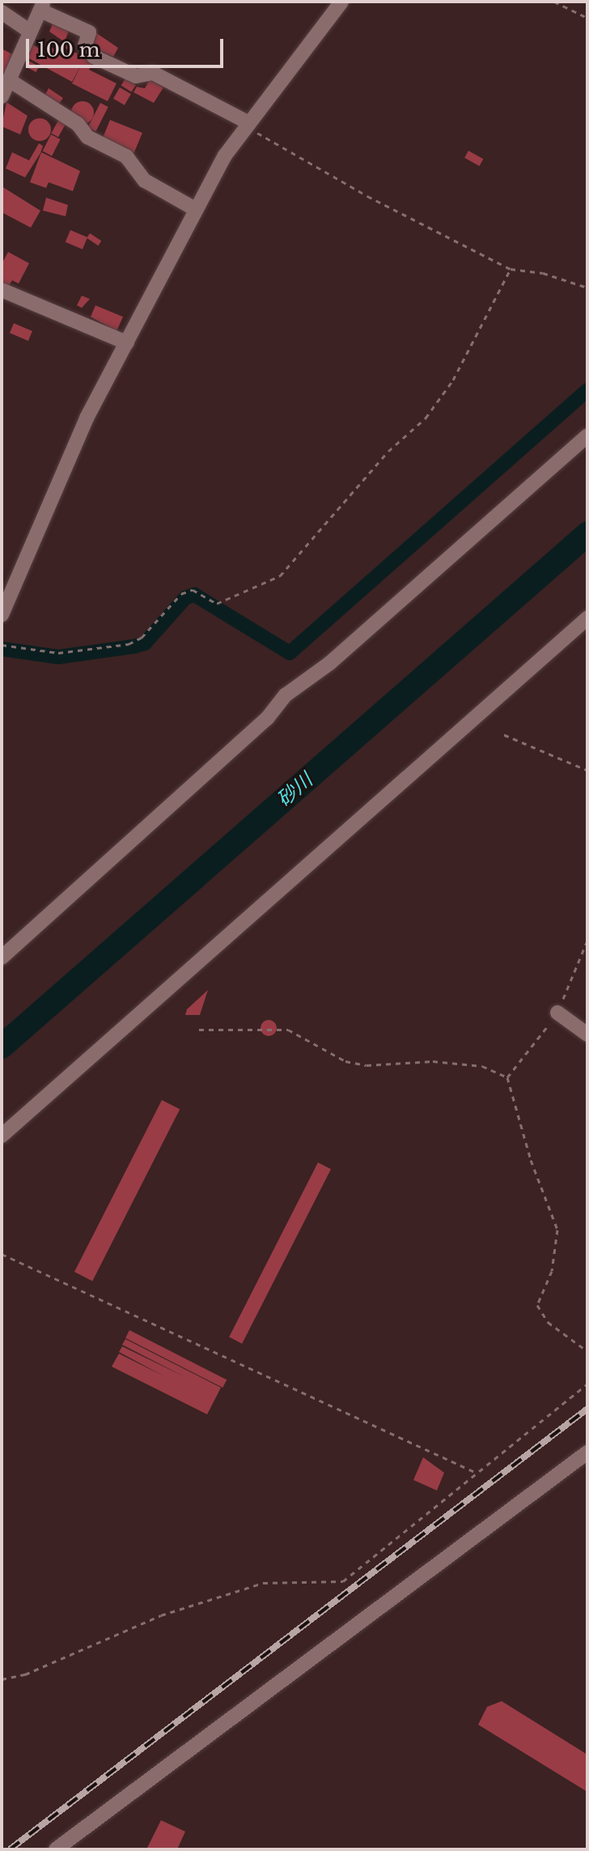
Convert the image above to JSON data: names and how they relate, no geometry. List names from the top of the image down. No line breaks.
{"water":["砂川"],"scale_bar":"100 m"}
